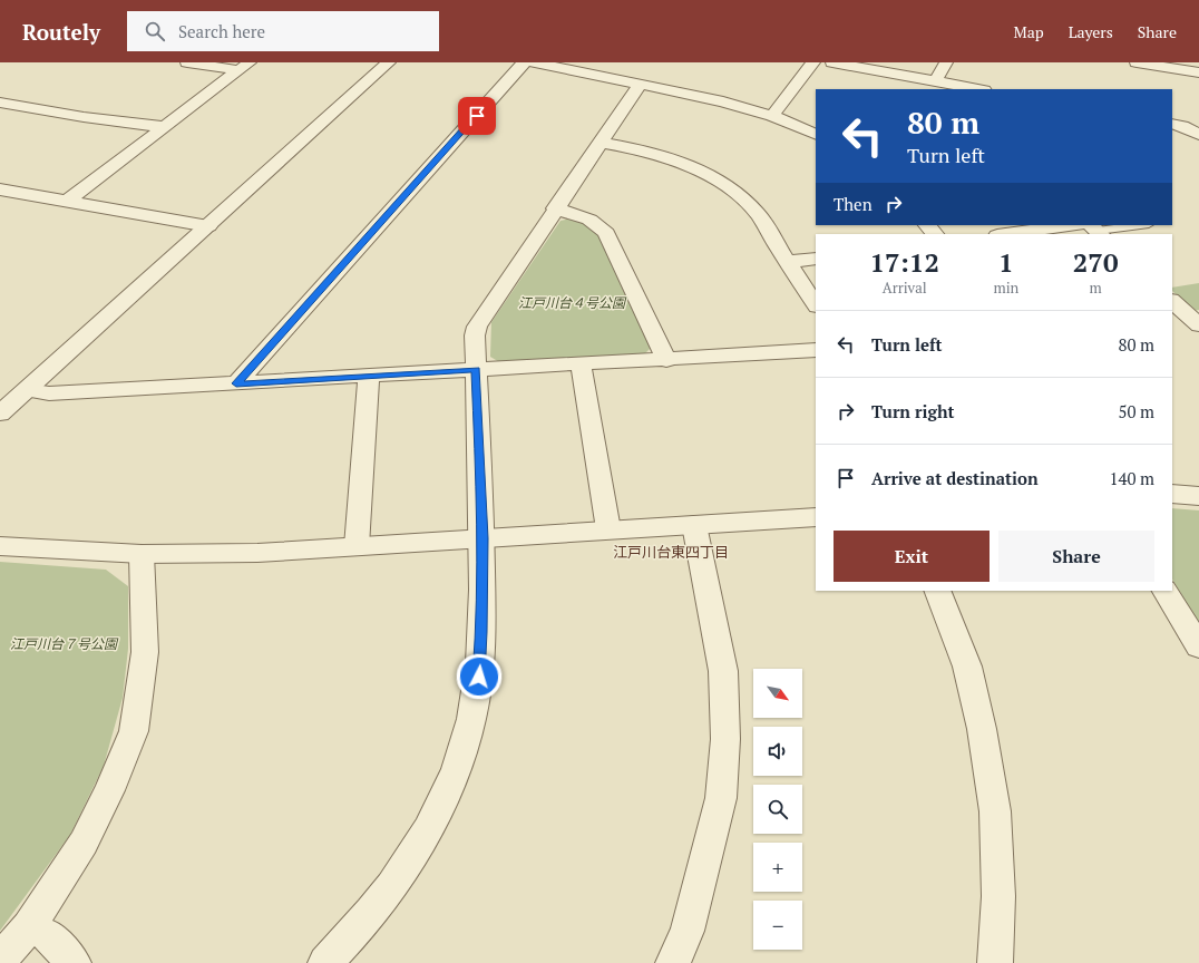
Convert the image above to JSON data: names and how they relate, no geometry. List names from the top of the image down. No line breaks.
{"districts":["江戸川台東四丁目"],"parks":["江戸川台４号公園","江戸川台７号公園"],"north":"bottom right","page":{"header":"Routely","search":"Search here","nav":["Map","Layers","Share"],"turn":["80 m","Turn left"],"then":"Then","eta":["17:12","Arrival","1","min","270","m"],"list":[{"name":"Turn left","value":"80 m"},{"name":"Turn right","value":"50 m"},{"name":"Arrive at destination","value":"140 m"}],"buttons":["Exit","Share"],"map_buttons":["+","−"]}}
